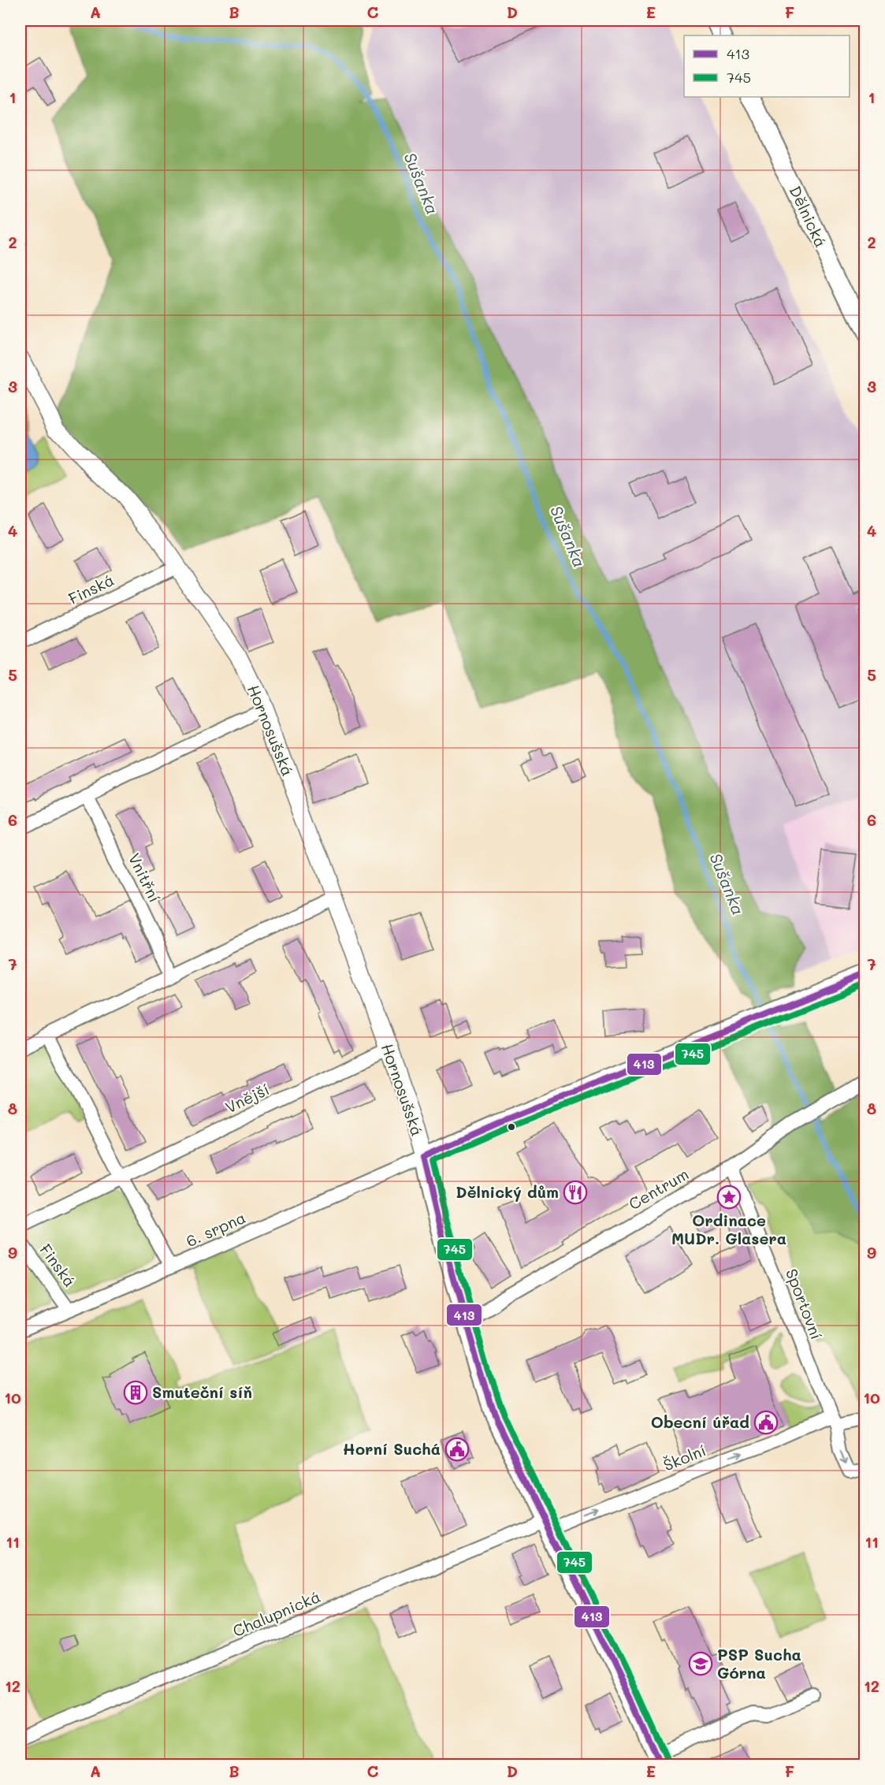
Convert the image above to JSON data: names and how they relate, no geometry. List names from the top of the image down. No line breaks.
{"streets":{"main road":["Dělnická"],"street":["Finská","Hornosušská","Vnitřní","Vnější","Centrum","6. srpna","Sportovní","Školní","Chalupnická"]},"crossings":[["Finská","Hornosušská"],["Finská","6. srpna"],["Hornosušská","Vnější"],["Hornosušská","6. srpna"],["Centrum","Sportovní"],["Sportovní","Školní"],["Školní","Chalupnická"]],"one_way":["Školní"],"water":["Sušanka"],"places":{"restaurant":["Dělnický dům"],"place":["Ordinace MUDr. Glasera"],"building":["Smuteční síň"],"public building":["Obecní úřad","Horní Suchá"],"school or university":["PSP Sucha Górna"]},"lines":["transit line 413","transit line 745"],"legend":["413","745"],"grid":{"columns":["A","B","C","D","E","F"],"rows":["1","2","3","4","5","6","7","8","9","10","11","12"]}}
